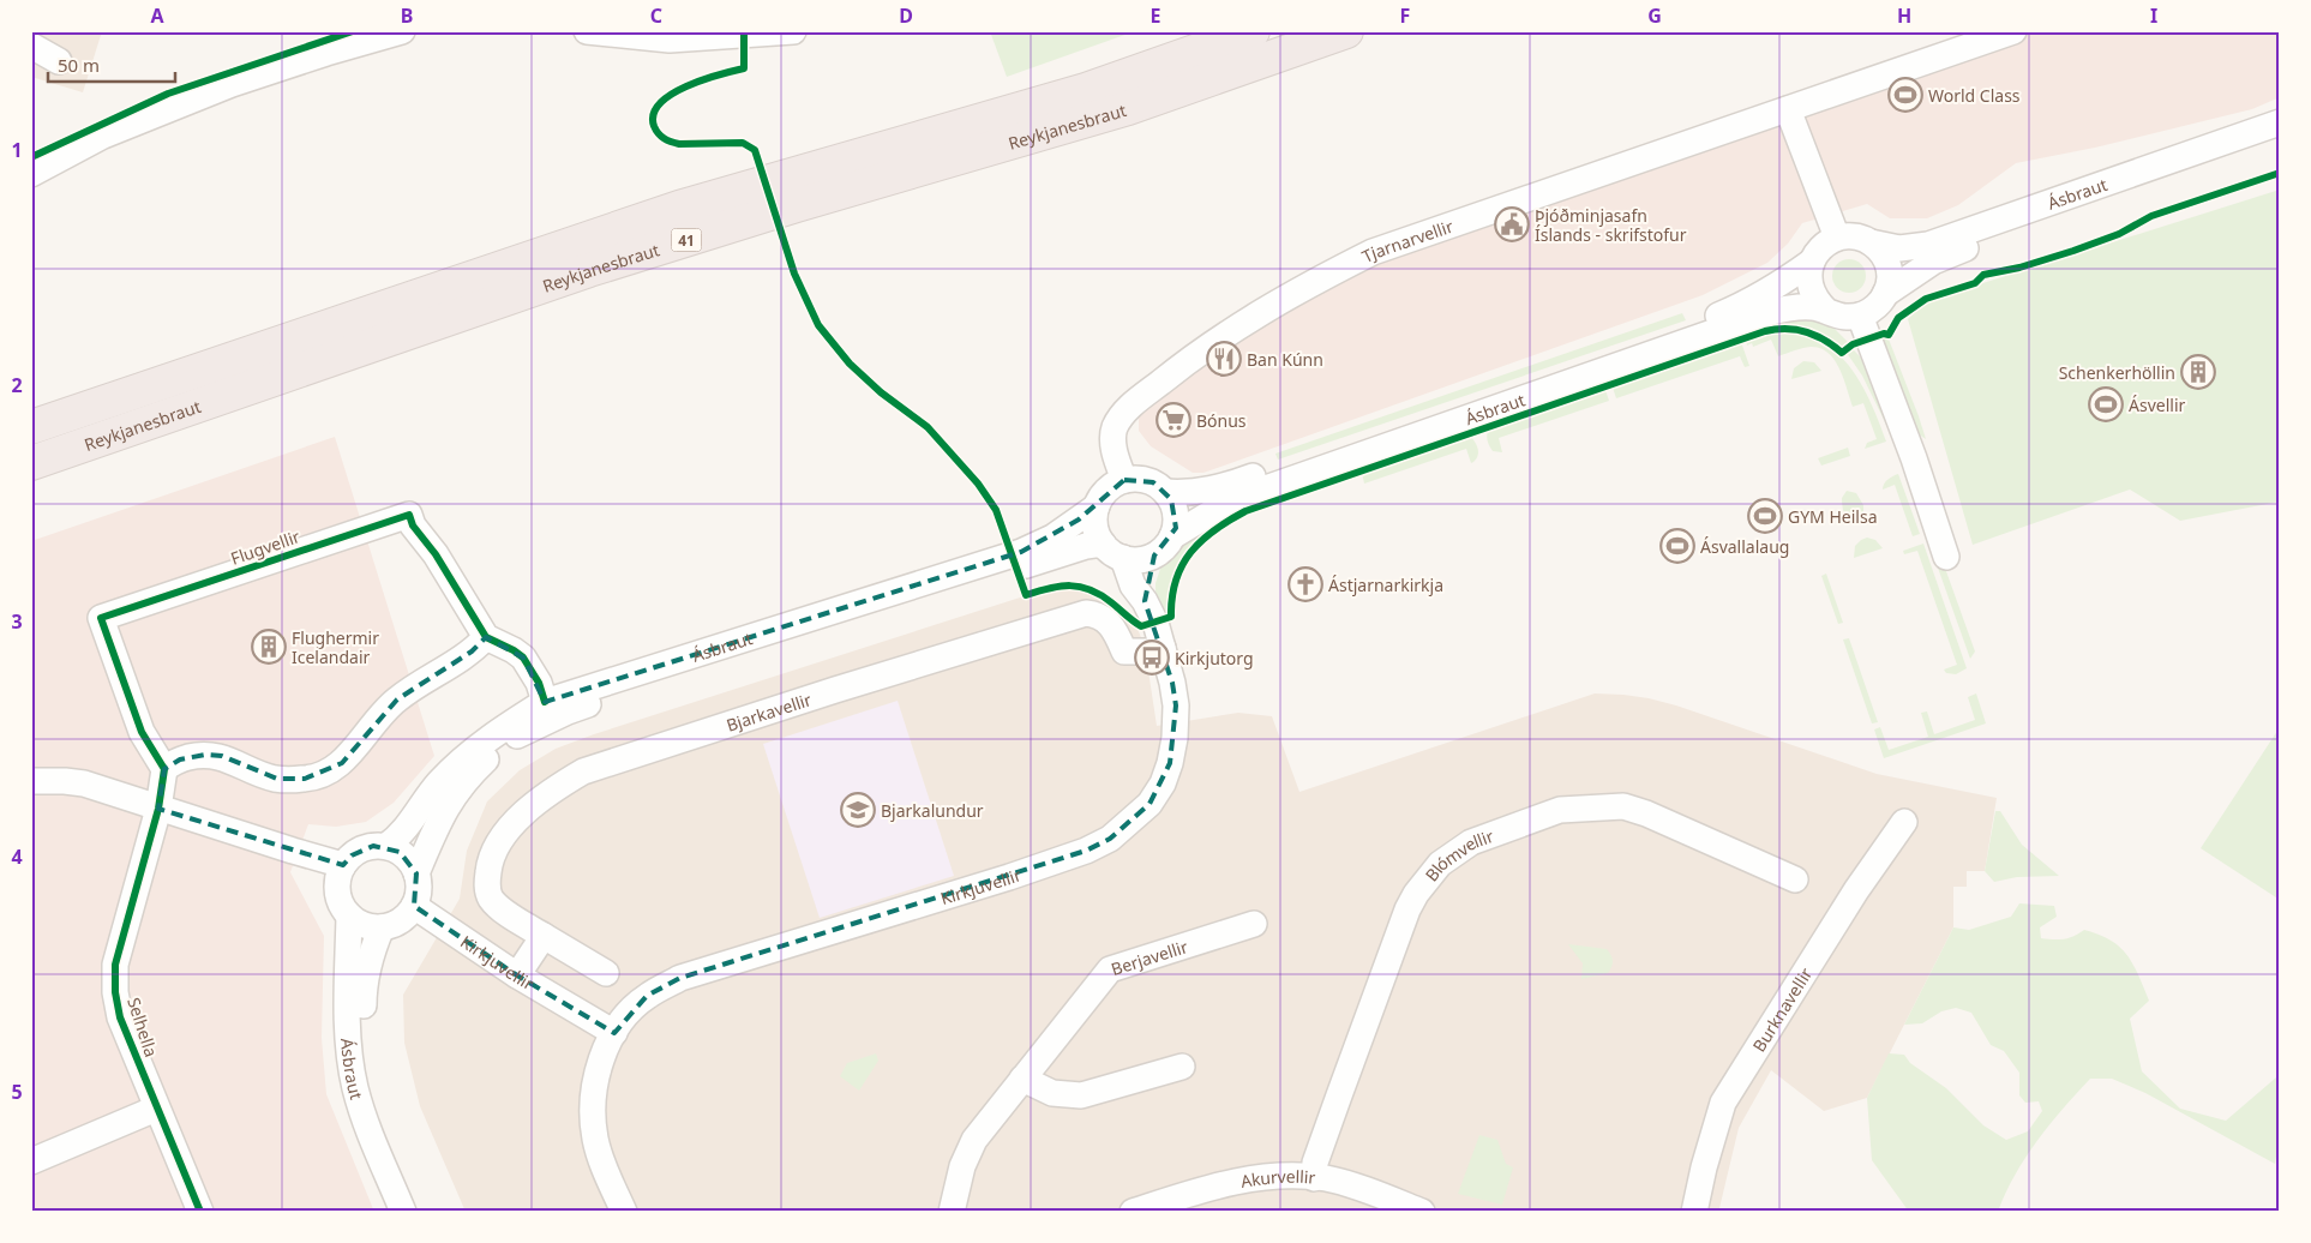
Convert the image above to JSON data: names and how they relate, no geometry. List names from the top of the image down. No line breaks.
{"streets":{"highway":["Reykjanesbraut","41"],"street":["Ásbraut","Tjarnarvellir","Flugvellir","Bjarkavellir","Blómvellir","Kirkjuvellir","Berjavellir","Burknavellir","Selhella","Akurvellir"]},"crossings":[["Ásbraut","Tjarnarvellir"],["Ásbraut","Kirkjuvellir"],["Tjarnarvellir","Kirkjuvellir"],["Bjarkavellir","Kirkjuvellir"],["Blómvellir","Akurvellir"]],"places":{"sports":["World Class","Ásvellir","GYM Heilsa","Ásvallalaug"],"public building":["Þjóðminjasafn Íslands - skrifstofur"],"restaurant":["Ban Kúnn"],"building":["Schenkerhöllin","Flughermir Icelandair"],"supermarket":["Bónus"],"church":["Ástjarnarkirkja"],"bus stop":["Kirkjutorg"],"school or university":["Bjarkalundur"]},"scale_bar":"50 m","grid":{"columns":["A","B","C","D","E","F","G","H","I"],"rows":["1","2","3","4","5"]}}
